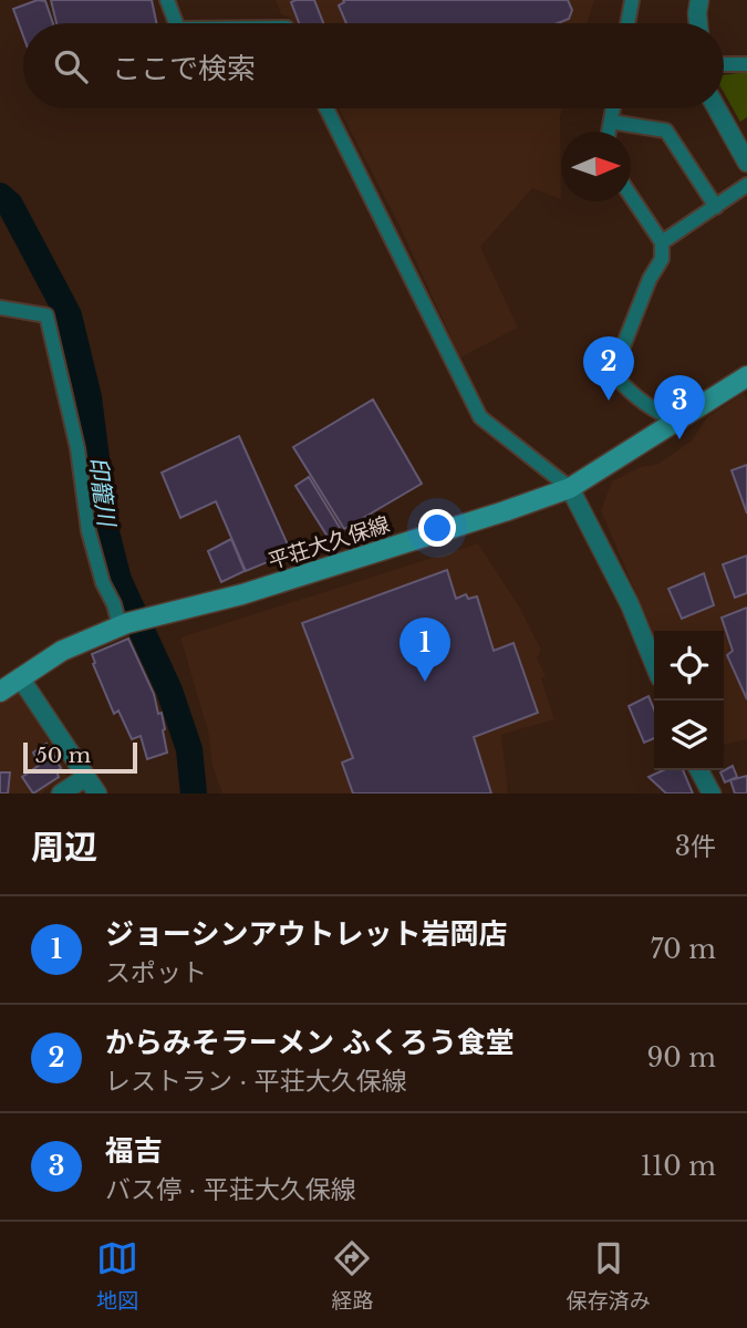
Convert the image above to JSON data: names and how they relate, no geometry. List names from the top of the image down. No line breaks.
{"streets":{"main road":["平荘大久保線"]},"water":["印籠川"],"scale_bar":"50 m","north":"right","page":{"search":"ここで検索","pins":["2","3","1"],"scale":"50 m","heading":["周辺","3件"],"list":[{"mark":"1","name":"ジョーシンアウトレット岩岡店","note":"スポット","value":"70 m"},{"mark":"2","name":"からみそラーメン ふくろう食堂","note":"レストラン · 平荘大久保線","value":"90 m"},{"mark":"3","name":"福吉","note":"バス停 · 平荘大久保線","value":"110 m"}],"nav":["地図","経路","保存済み"]}}
